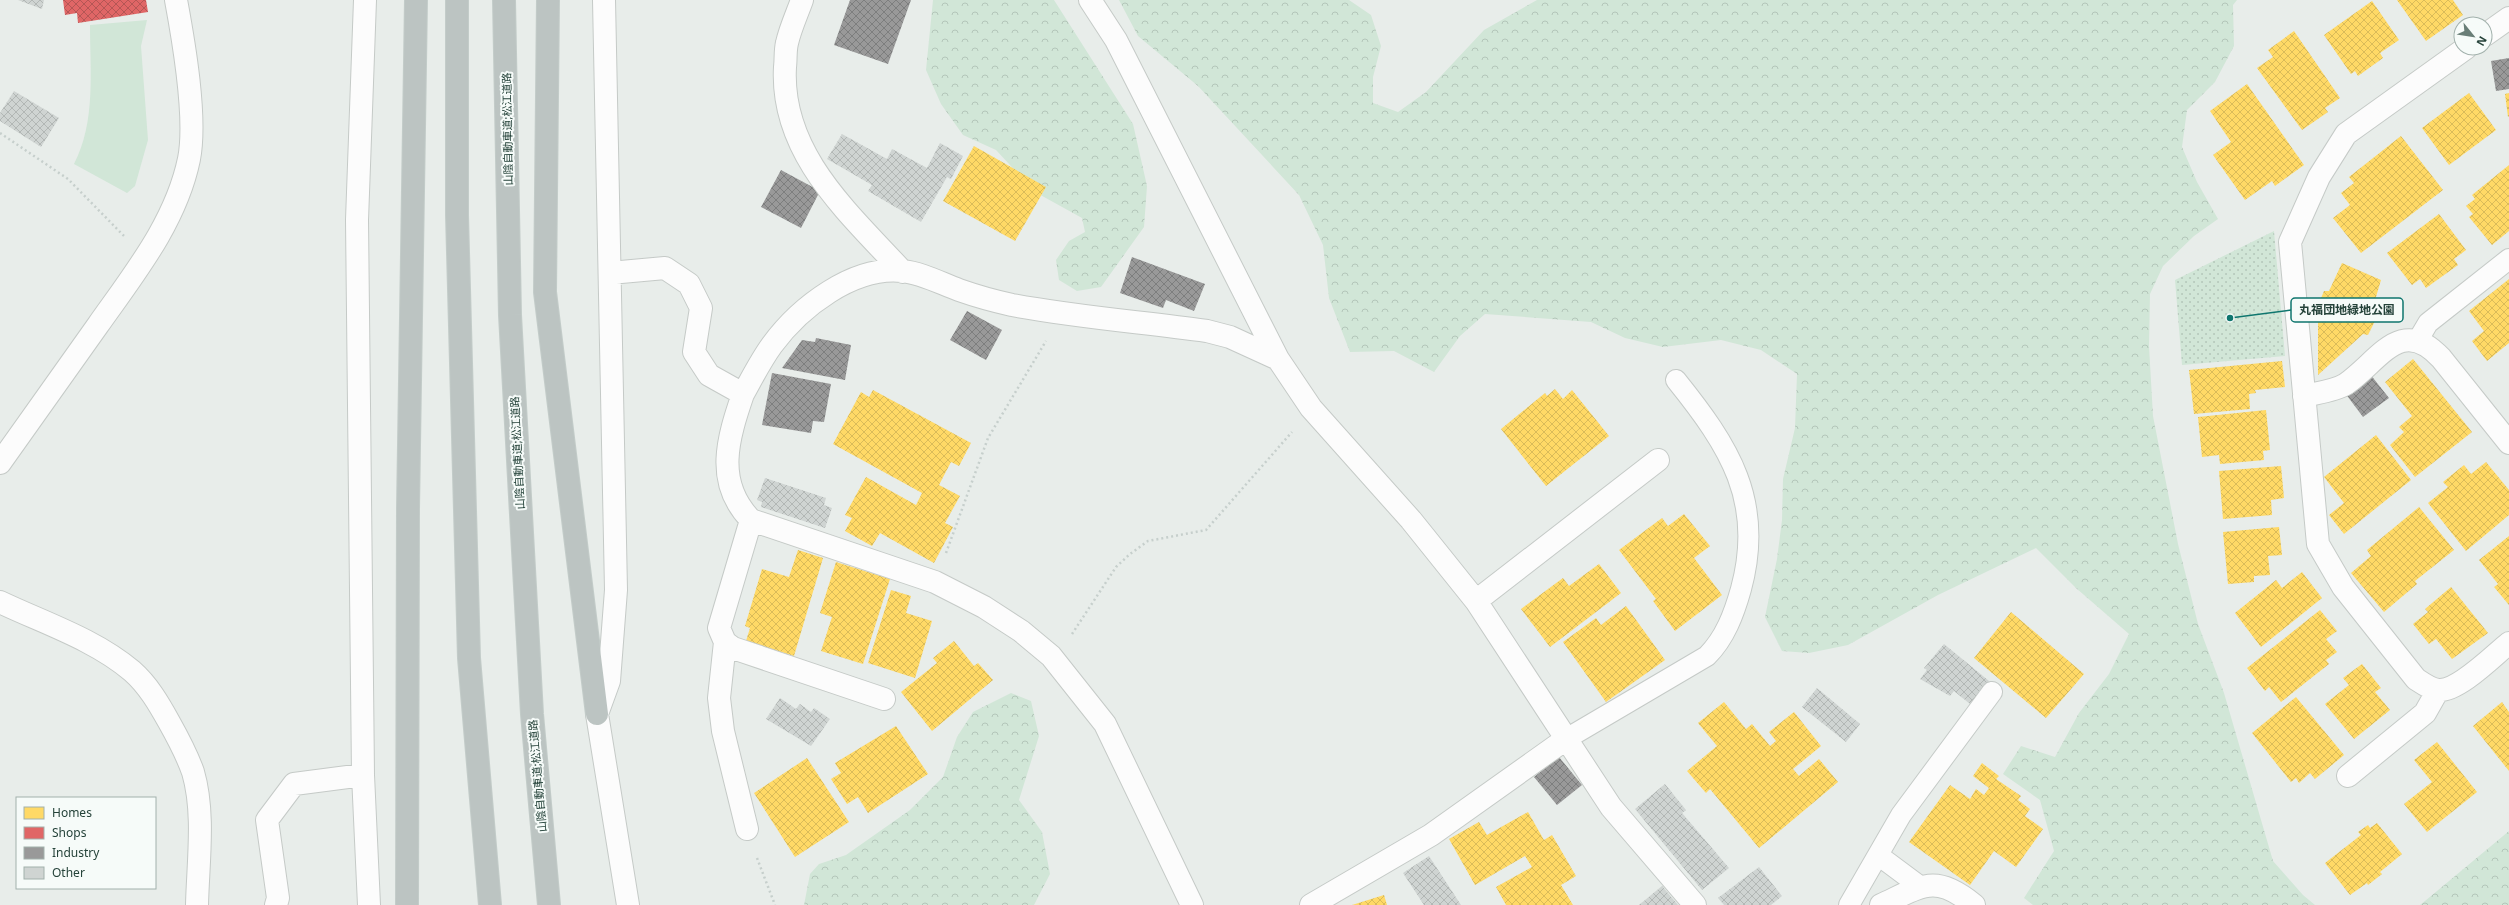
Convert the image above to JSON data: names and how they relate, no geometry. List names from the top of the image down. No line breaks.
{"streets":{"highway":["山陰自動車道;松江道路"]},"places":["丸福団地緑地公園"],"legend":["Homes","Shops","Industry","Other"],"north":"bottom right"}
